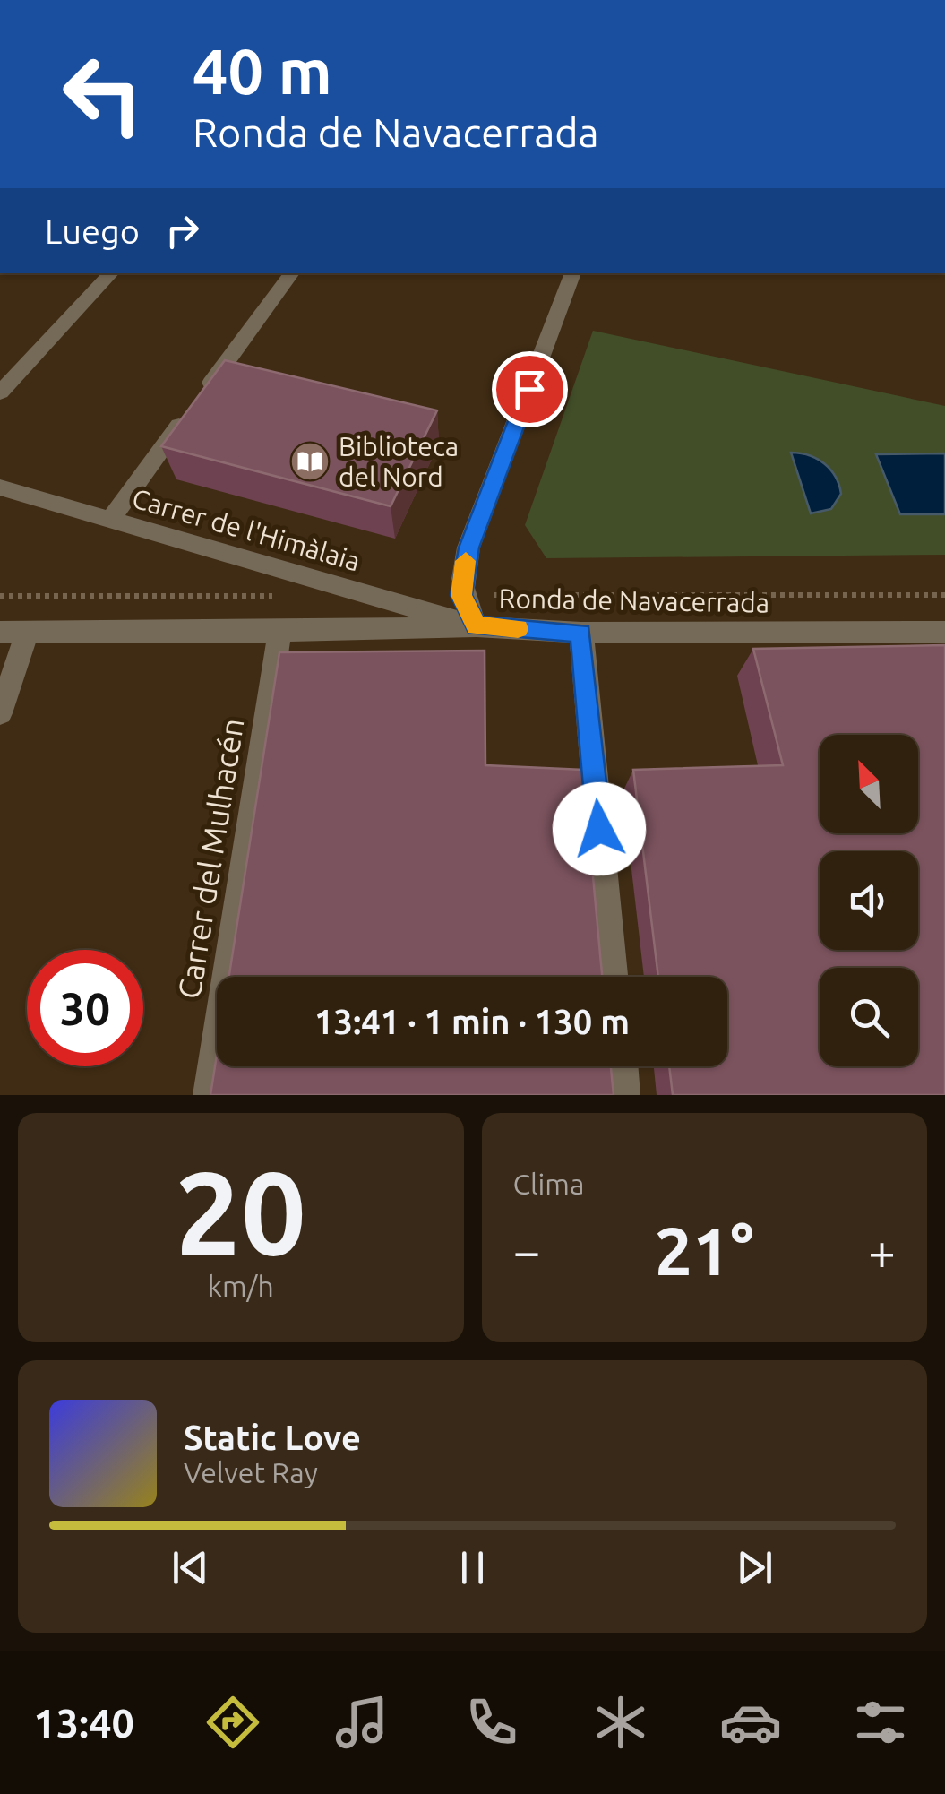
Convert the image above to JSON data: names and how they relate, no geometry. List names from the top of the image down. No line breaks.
{"streets":{"street":["Carrer de l'Himàlaia","Ronda de Navacerrada","Carrer del Mulhacén"]},"crossings":[["Carrer de l'Himàlaia","Ronda de Navacerrada"],["Ronda de Navacerrada","Carrer del Mulhacén"]],"places":{"library":["Biblioteca del Nord"]},"north":"top left","page":{"turn":["40 m","Ronda de Navacerrada"],"then":"Luego","limit":"30","trip":"13:41 · 1 min · 130 m","tile":[["20","km/h"],"Clima"],"heat":["−","21°","+"],"song":["Static Love","Velvet Ray"],"tabs":"13:40"}}
